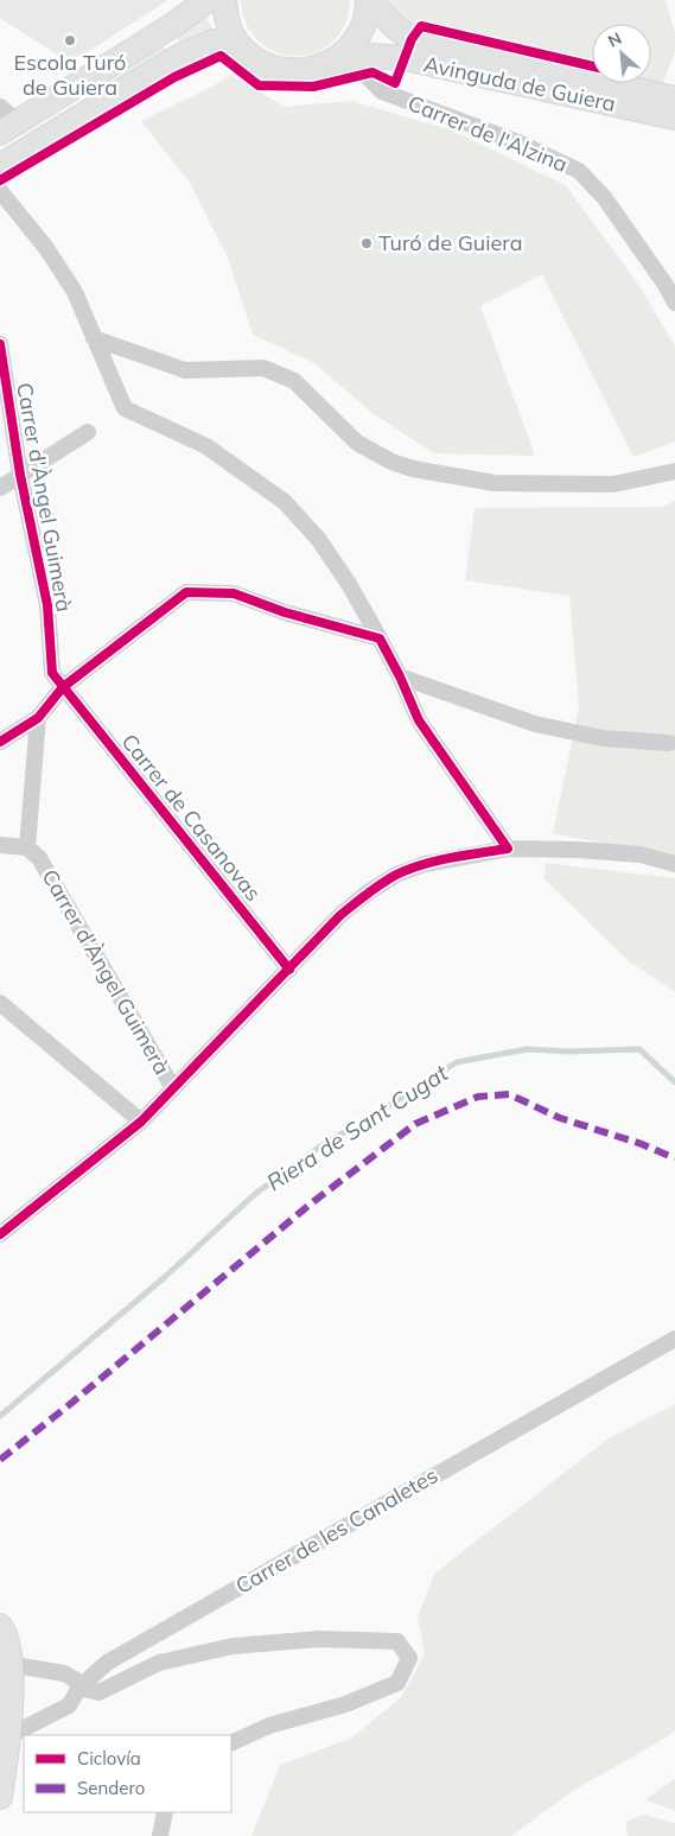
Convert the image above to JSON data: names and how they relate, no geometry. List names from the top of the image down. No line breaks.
{"streets":{"main road":["Avinguda de Guiera"],"street":["Carrer de l'Alzina","Carrer d'Àngel Guimerà","Carrer de Casanovas","Carrer de les Canaletes"]},"crossings":[["Avinguda de Guiera","Carrer de l'Alzina"],["Carrer d'Àngel Guimerà","Carrer de Casanovas"]],"water":["Riera de Sant Cugat"],"places":["Escola Turó de Guiera","Turó de Guiera"],"legend":["Ciclovía","Sendero"],"north":"top left"}
